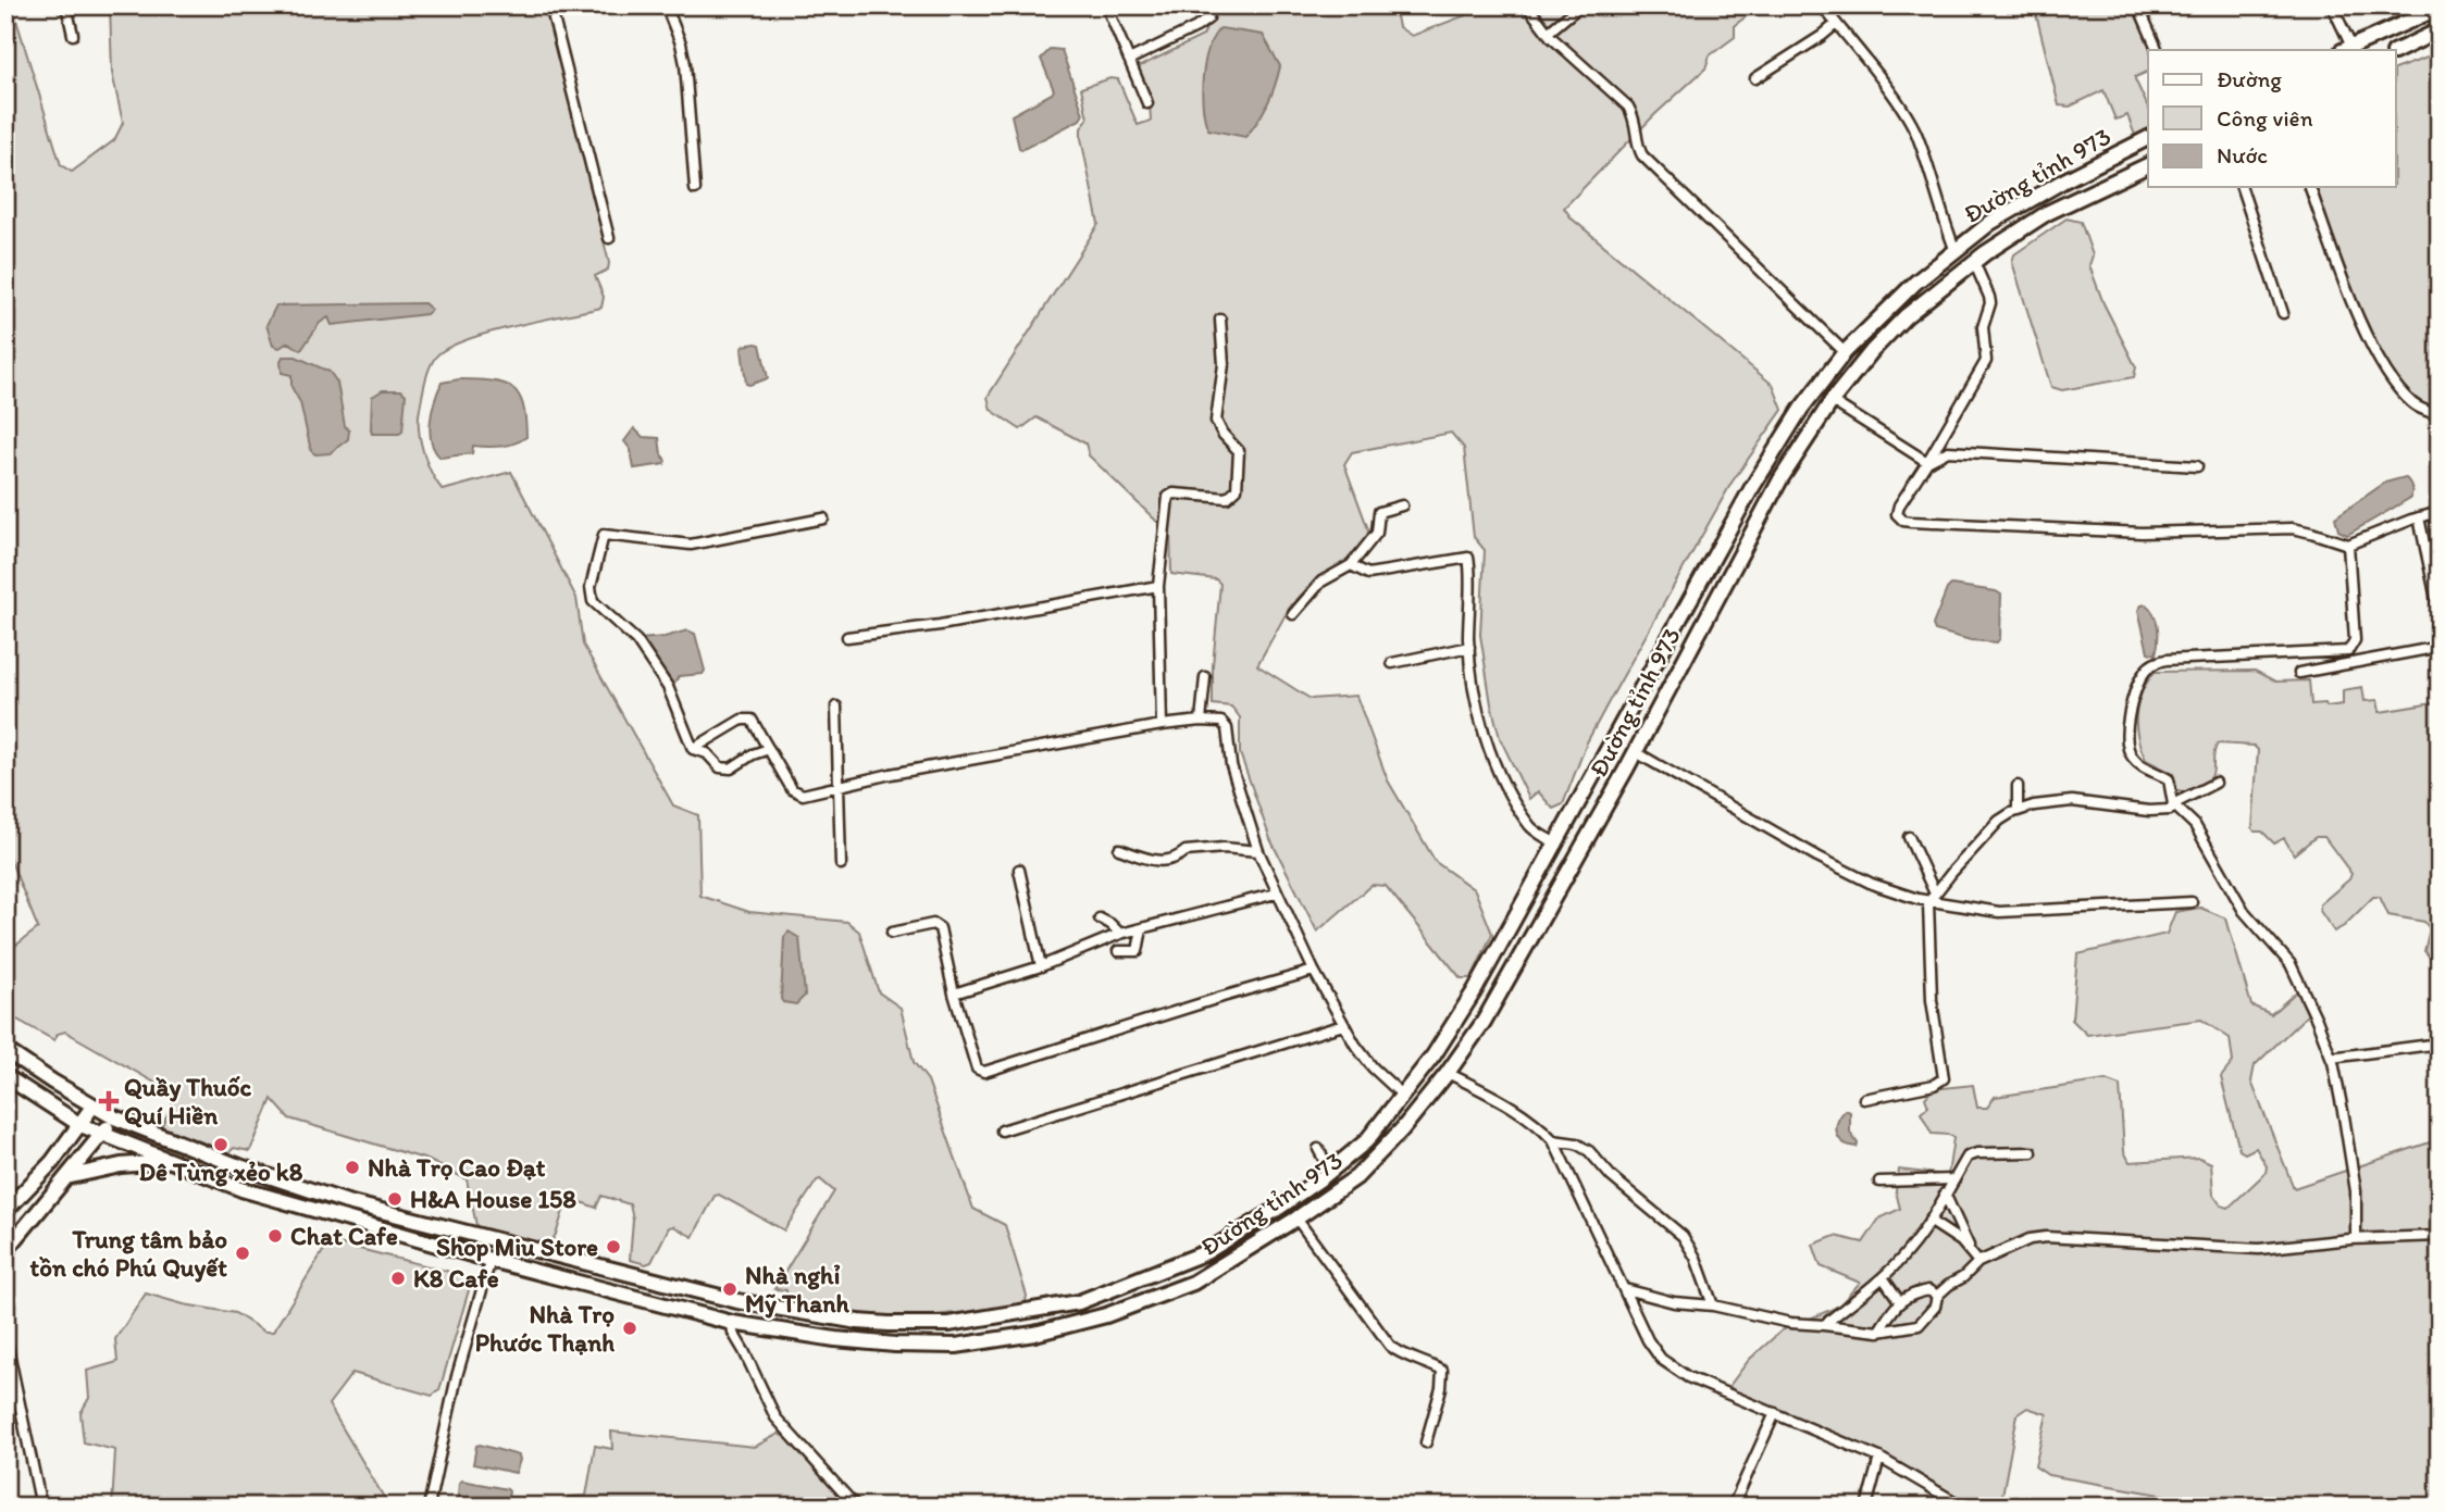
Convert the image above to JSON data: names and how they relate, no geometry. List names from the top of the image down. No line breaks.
{"streets":{"main road":["Đường tỉnh 973"]},"places":{"health":["Quầy Thuốc Quí Hiền"],"other":["Dê Tùng xẻo k8","Nhà Trọ Cao Đạt","H&A House 158","Chat Cafe","Shop Miu Store","Trung tâm bảo tồn chó Phú Quyết","K8 Cafe","Nhà nghỉ Mỹ Thanh","Nhà Trọ Phước Thạnh"]},"legend":["Đường","Công viên","Nước"]}
